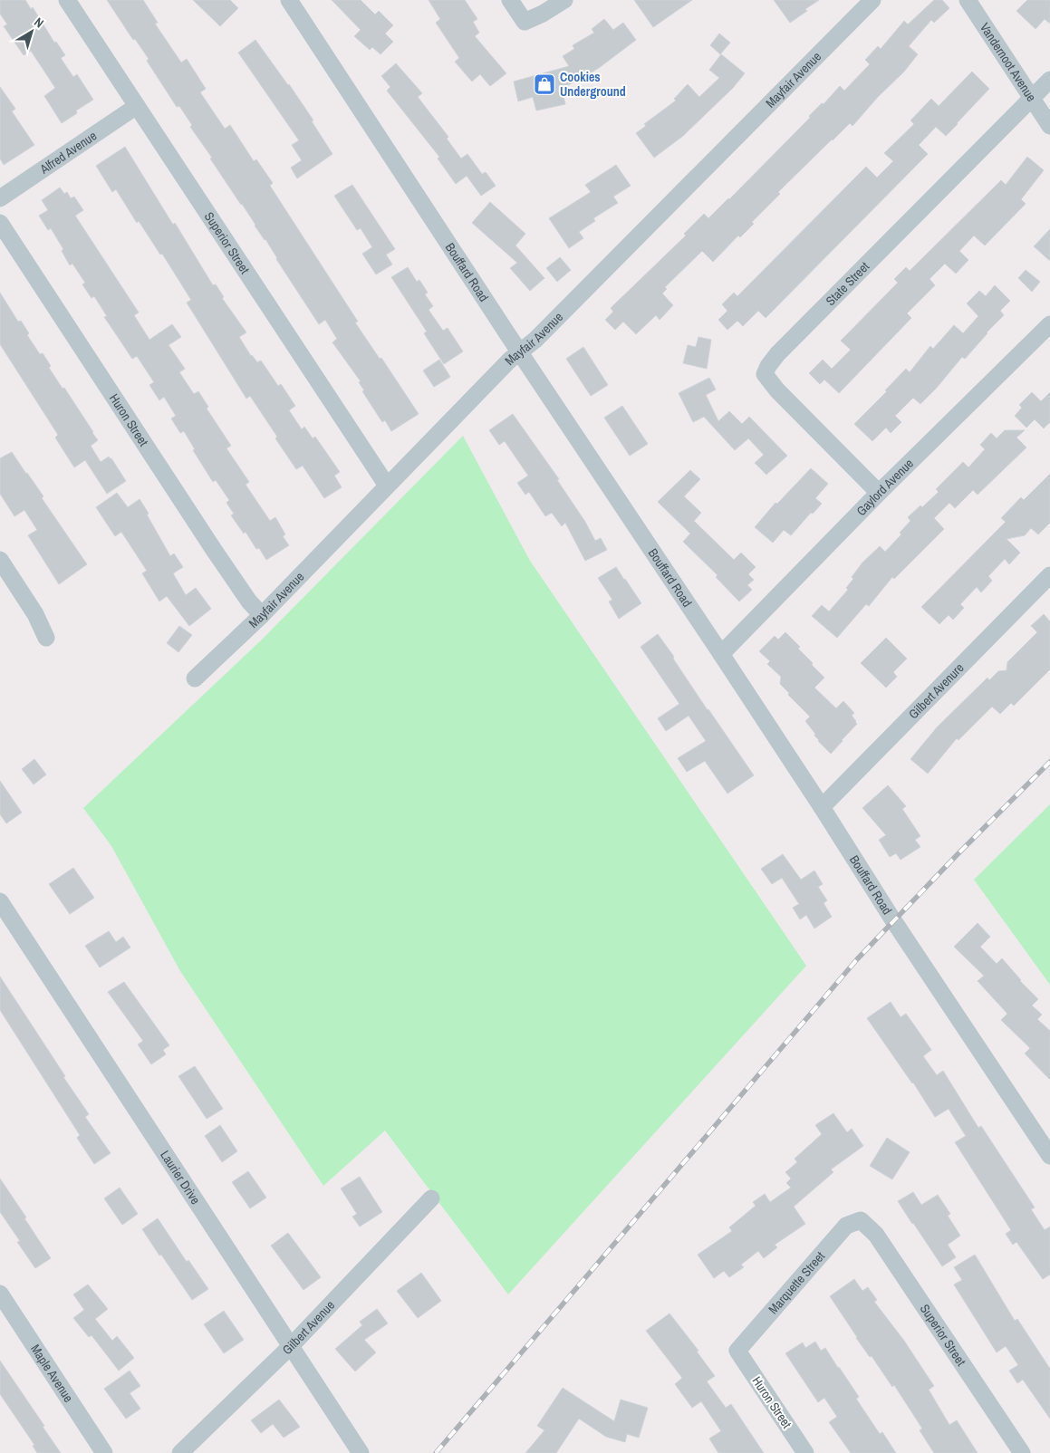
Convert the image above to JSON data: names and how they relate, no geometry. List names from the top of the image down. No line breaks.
{"streets":{"street":["Vandernoot Avenue","Mayfair Avenue","Alfred Avenue","Superior Street","Bouffard Road","State Street","Huron Street","Gaylord Avenue","Gilbert Avenure","Laurier Drive","Marquette Street","Gilbert Avenue","Maple Avenue"]},"crossings":[["Vandernoot Avenue","State Street"],["Mayfair Avenue","Superior Street"],["Mayfair Avenue","Bouffard Road"],["Mayfair Avenue","Huron Street"],["Alfred Avenue","Superior Street"],["Superior Street","Marquette Street"],["Bouffard Road","Gaylord Avenue"],["Bouffard Road","Gilbert Avenure"],["State Street","Gaylord Avenue"],["Huron Street","Marquette Street"],["Laurier Drive","Gilbert Avenue"]],"places":{"shop":["Cookies Underground"]},"north":"top right"}
